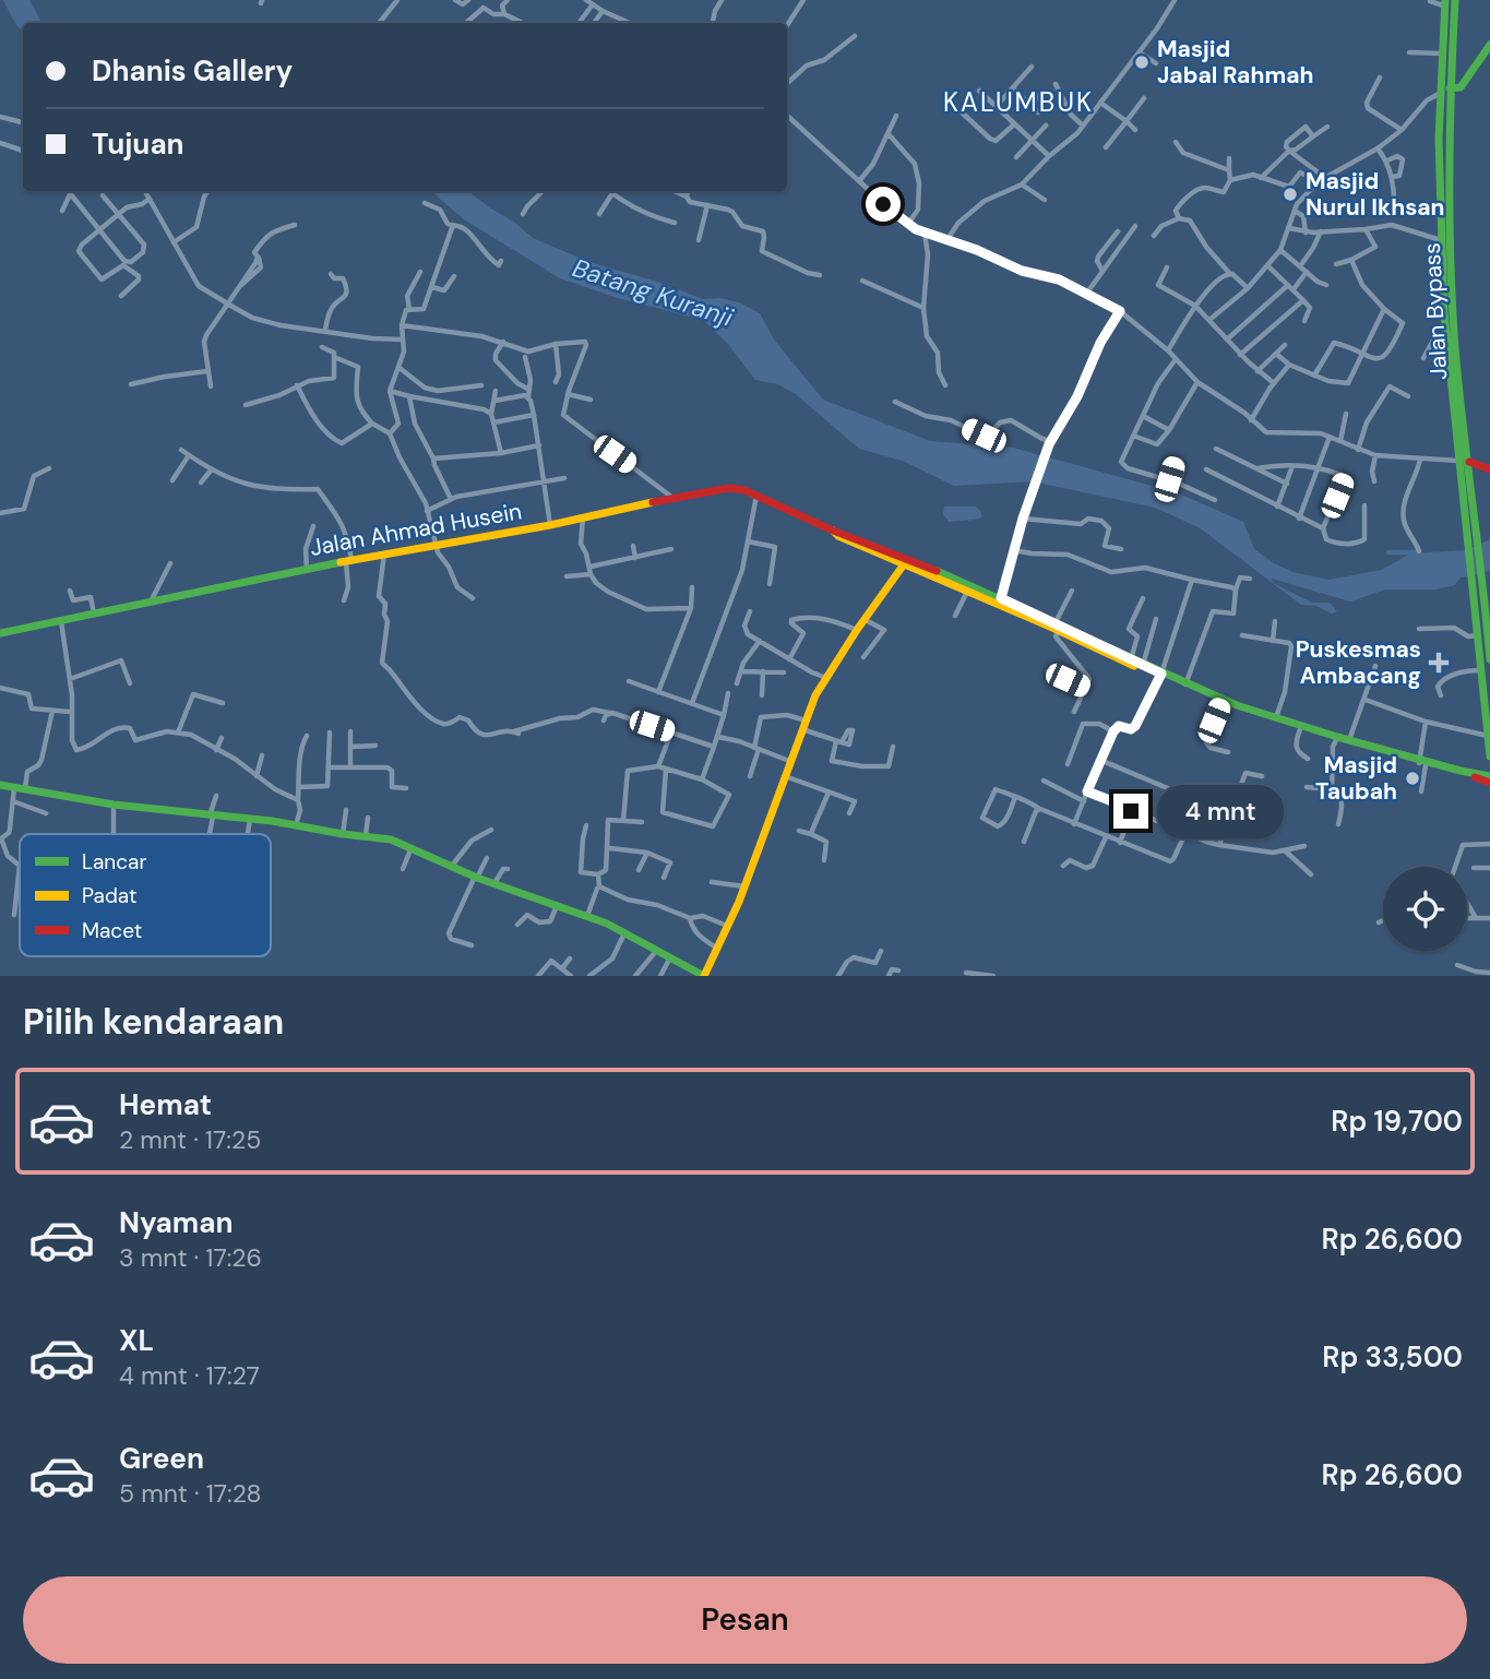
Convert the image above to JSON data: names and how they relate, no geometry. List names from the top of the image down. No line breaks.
{"streets":{"main road":["Jalan Bypass","Jalan Ahmad Husein"]},"districts":["KALUMBUK"],"water":["Batang Kuranji"],"places":{"other":["Masjid Jabal Rahmah","Masjid Nurul Ikhsan","Masjid Taubah"],"health":["Puskesmas Ambacang"]},"legend":["Lancar","Padat","Macet"],"page":{"banner":["Dhanis Gallery","Tujuan"],"bubble":"4 mnt","heading":"Pilih kendaraan","list":[{"name":"Hemat","note":"2 mnt · 17:25","value":"Rp 19,700"},{"name":"Nyaman","note":"3 mnt · 17:26","value":"Rp 26,600"},{"name":"XL","note":"4 mnt · 17:27","value":"Rp 33,500"},{"name":"Green","note":"5 mnt · 17:28","value":"Rp 26,600"}],"buttons":"Pesan"}}
